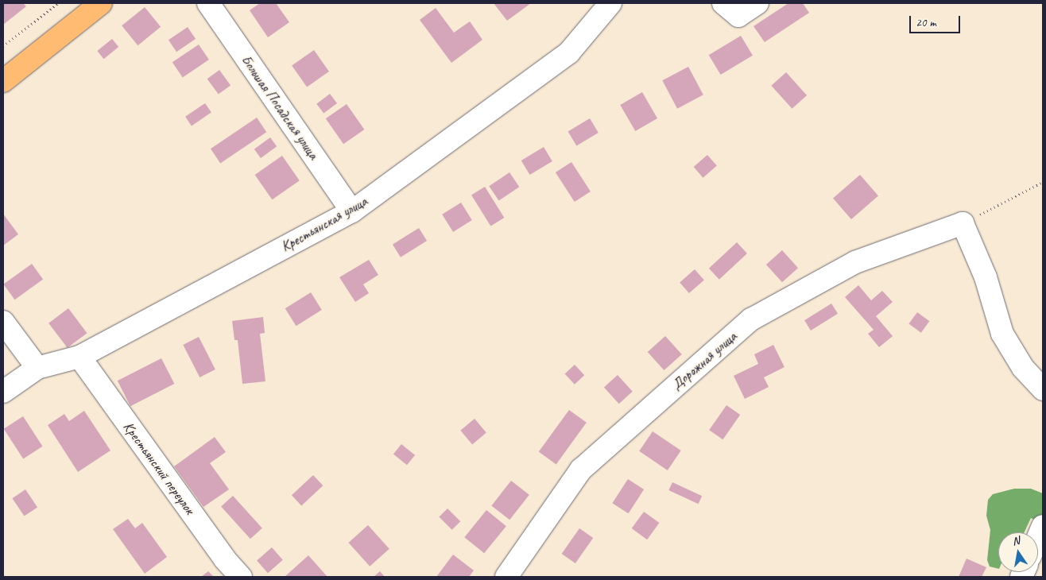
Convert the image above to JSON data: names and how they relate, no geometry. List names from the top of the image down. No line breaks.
{"streets":{"street":["Большая Посадская улица","Крестьянская улица","Дорожная улица","Крестьянский переулок"]},"crossings":[["Большая Посадская улица","Крестьянская улица"],["Крестьянская улица","Крестьянский переулок"]],"scale_bar":"20 m","north":"top"}
